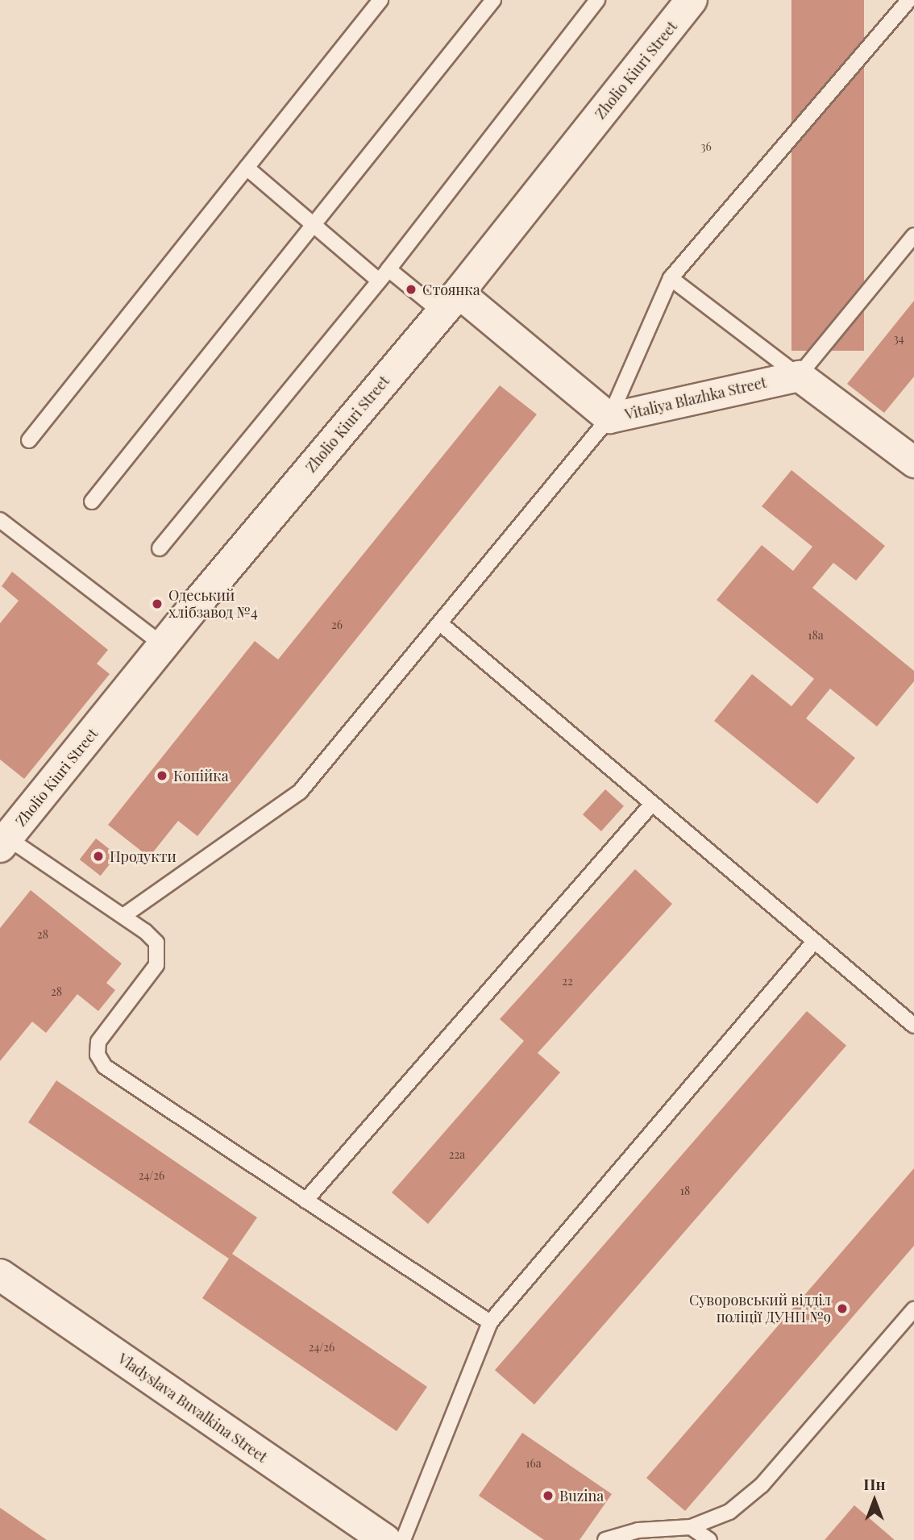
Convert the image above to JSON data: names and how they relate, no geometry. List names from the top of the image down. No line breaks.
{"streets":{"street":["Zholio Kiuri Street","Vitaliya Blazhka Street","Vladyslava Buvalkina Street"]},"crossings":[["Zholio Kiuri Street","Vitaliya Blazhka Street"]],"places":["Стоянка","Одеський хлібзавод №4","Копійка","Продукти","Суворовський відділ поліції ДУНП №9","Buzina"],"house_numbers":["36","34","26","18а","28","22","28","22а","24/26","18","24/26","16а"],"north":"top"}
